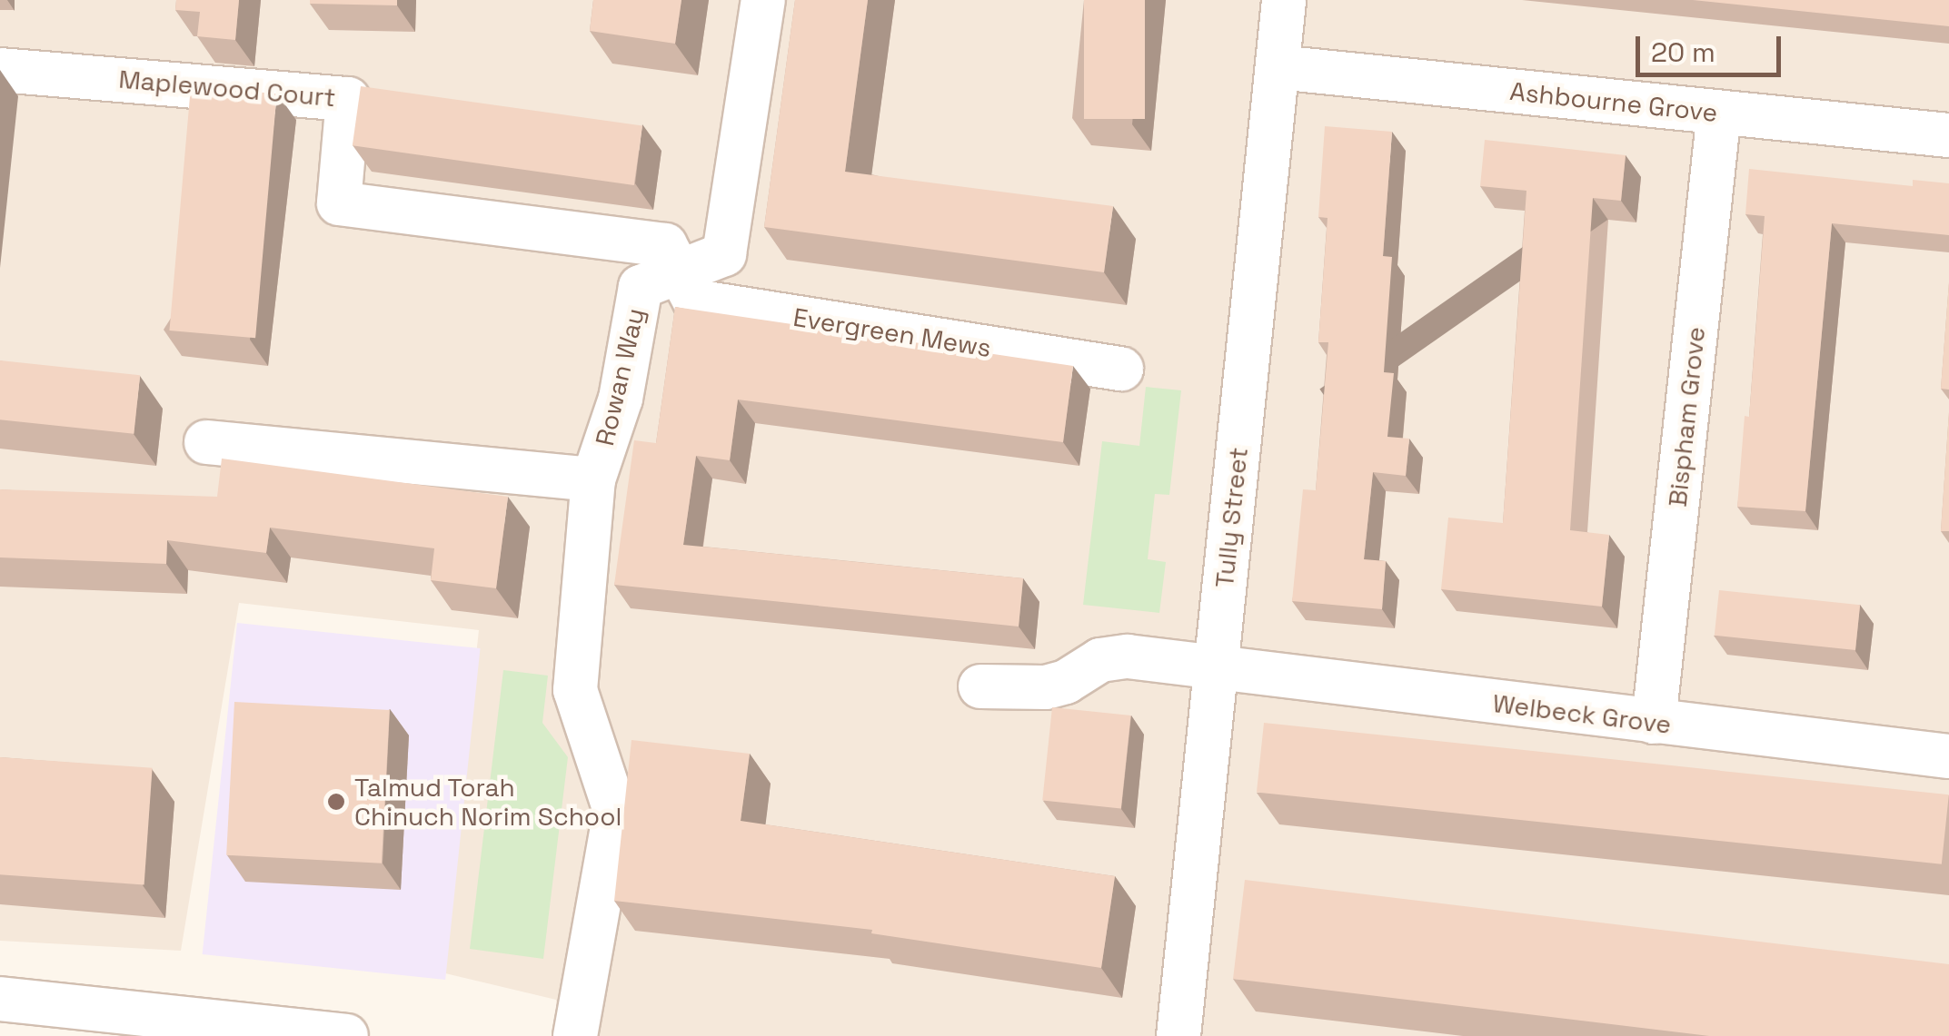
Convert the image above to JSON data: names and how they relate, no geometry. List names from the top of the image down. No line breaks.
{"streets":{"street":["Maplewood Court","Ashbourne Grove","Evergreen Mews","Rowan Way","Bispham Grove","Tully Street","Welbeck Grove"]},"crossings":[["Maplewood Court","Evergreen Mews"],["Maplewood Court","Rowan Way"],["Ashbourne Grove","Bispham Grove"],["Ashbourne Grove","Tully Street"],["Evergreen Mews","Rowan Way"],["Bispham Grove","Welbeck Grove"],["Tully Street","Welbeck Grove"]],"places":["Talmud Torah Chinuch Norim School"],"scale_bar":"20 m"}
